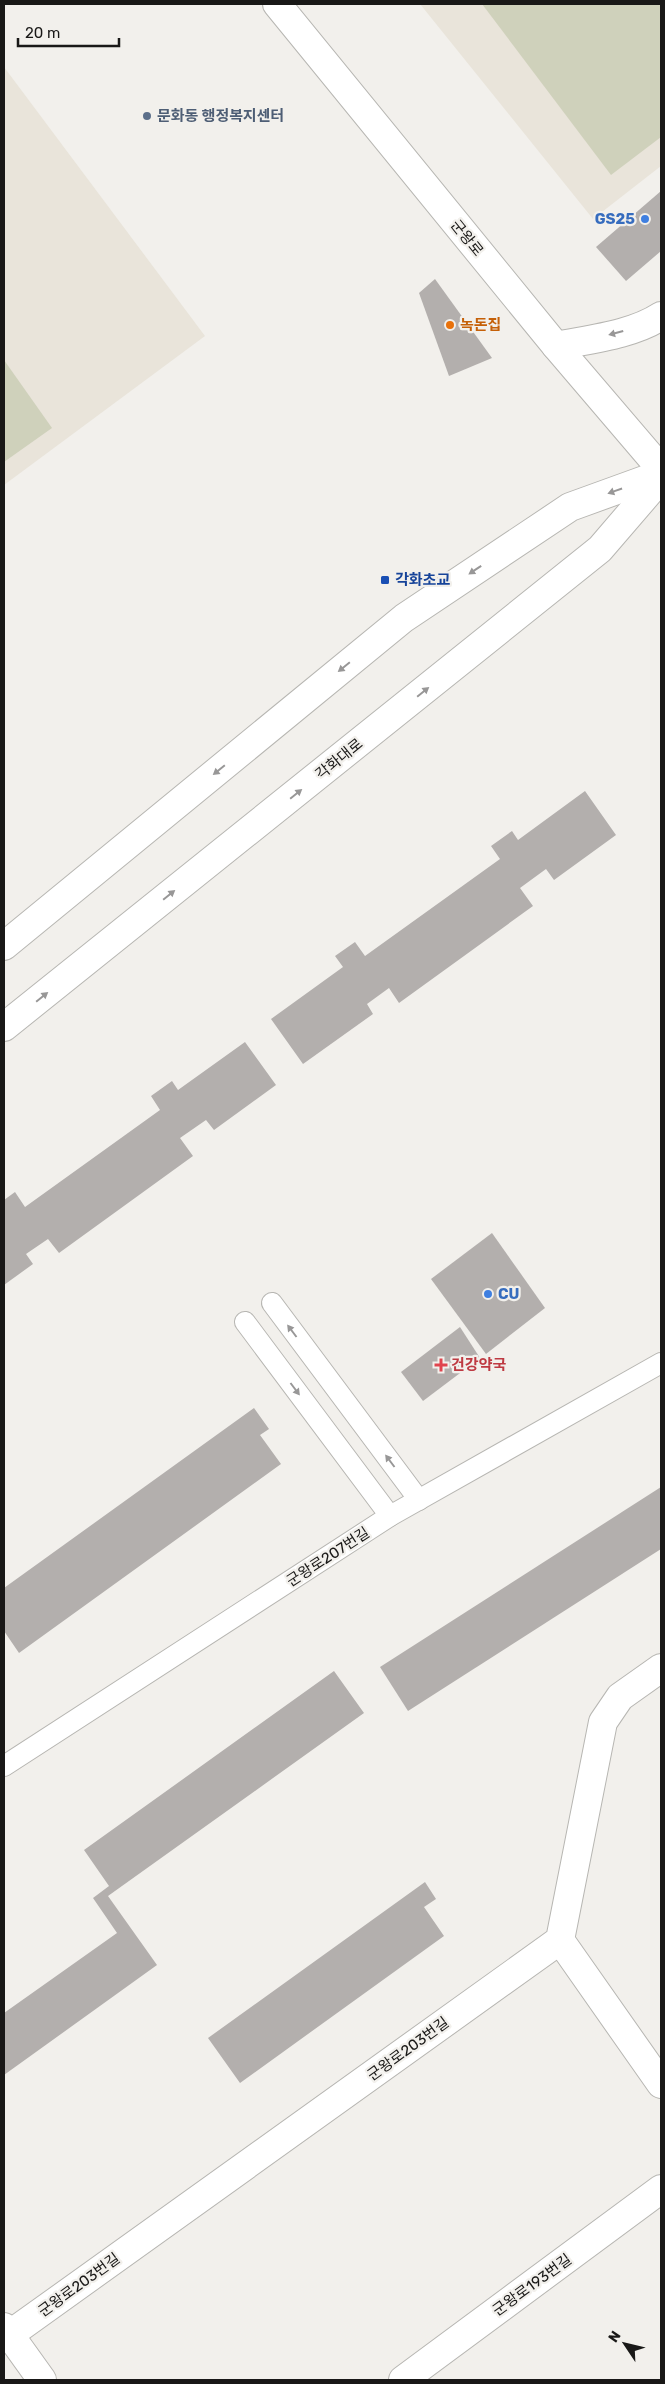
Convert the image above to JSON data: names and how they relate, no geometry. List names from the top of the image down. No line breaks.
{"streets":{"main road":["군왕로","각화대로","군왕로203번길","군왕로193번길"],"lane":["군왕로207번길"]},"places":{"other":["문화동 행정복지센터","GS25","녹돈집","CU"],"transit":["각화초교"],"health":["건강약국"]},"scale_bar":"20 m","north":"top left"}
